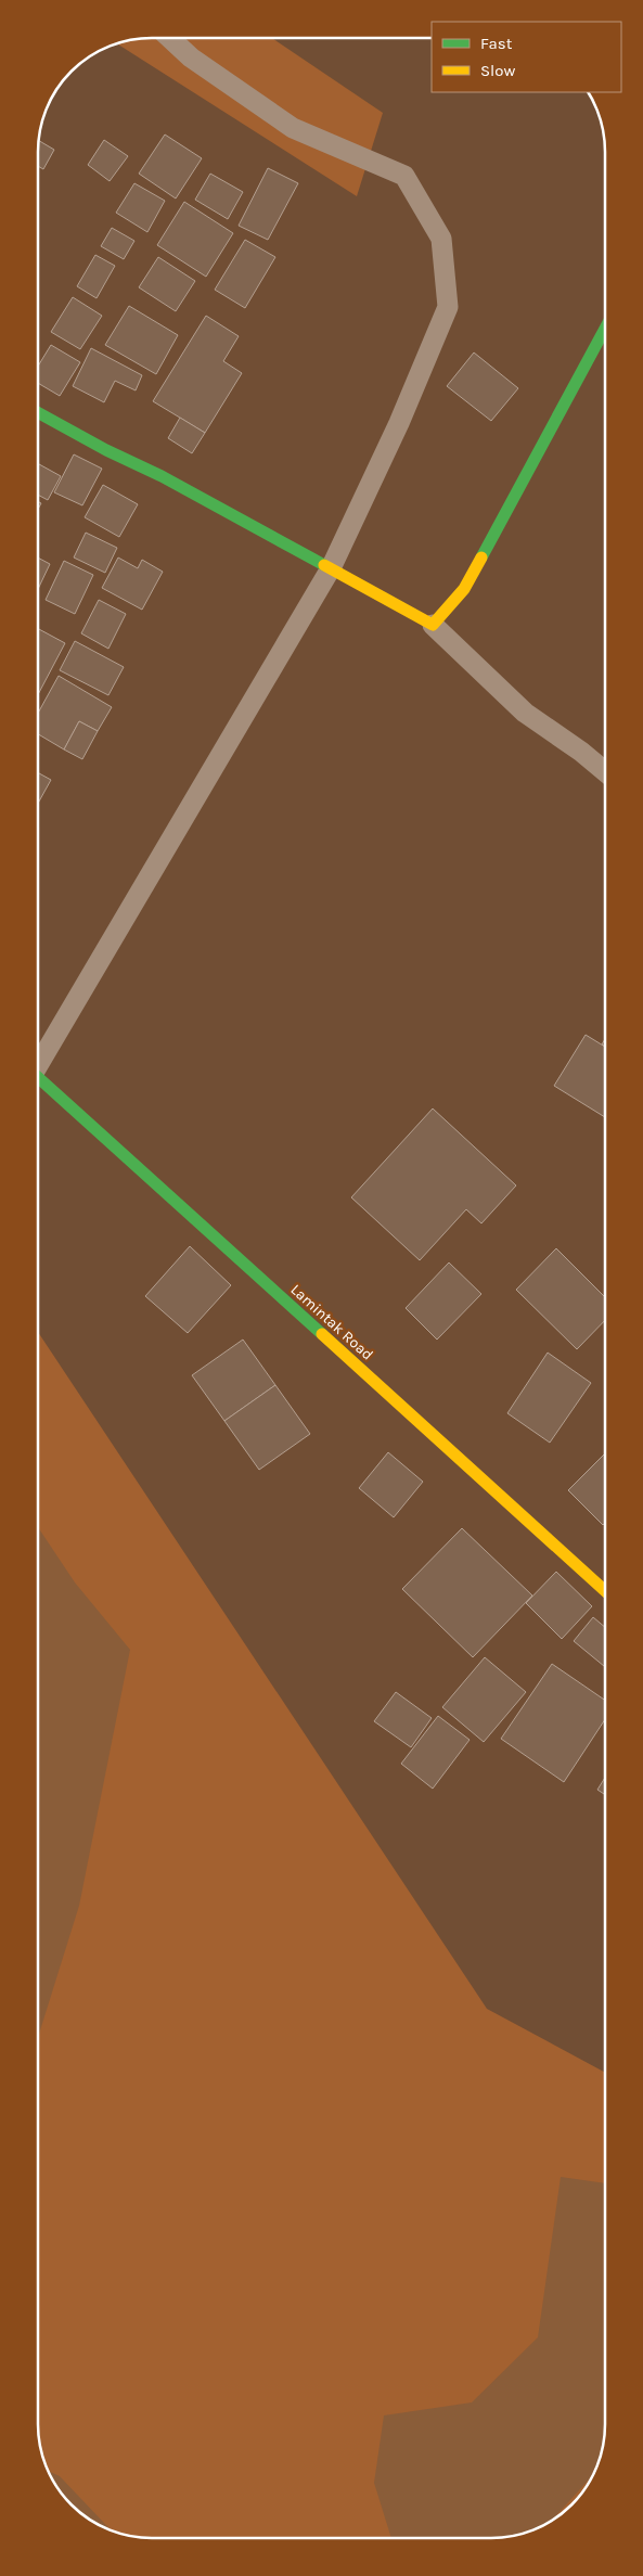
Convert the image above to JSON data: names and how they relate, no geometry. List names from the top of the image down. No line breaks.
{"streets":{"street":["Lamintak Road"]},"legend":["Fast","Slow"]}
